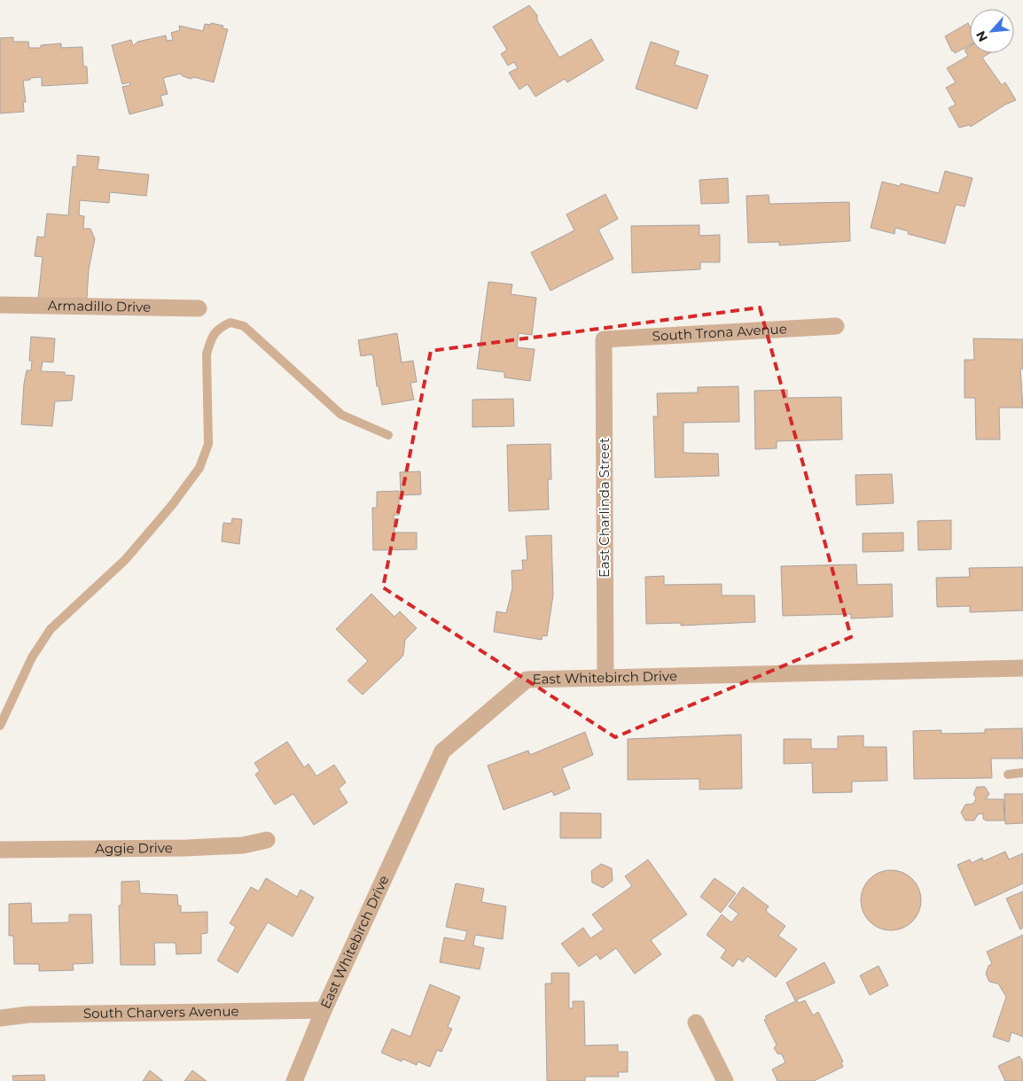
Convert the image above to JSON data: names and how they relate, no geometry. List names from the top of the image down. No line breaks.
{"streets":{"street":["Armadillo Drive","South Trona Avenue","East Charlinda Street","East Whitebirch Drive","Aggie Drive","South Charvers Avenue"]},"crossings":[["South Trona Avenue","East Charlinda Street"],["East Charlinda Street","East Whitebirch Drive"],["East Whitebirch Drive","South Charvers Avenue"]],"north":"bottom left"}
